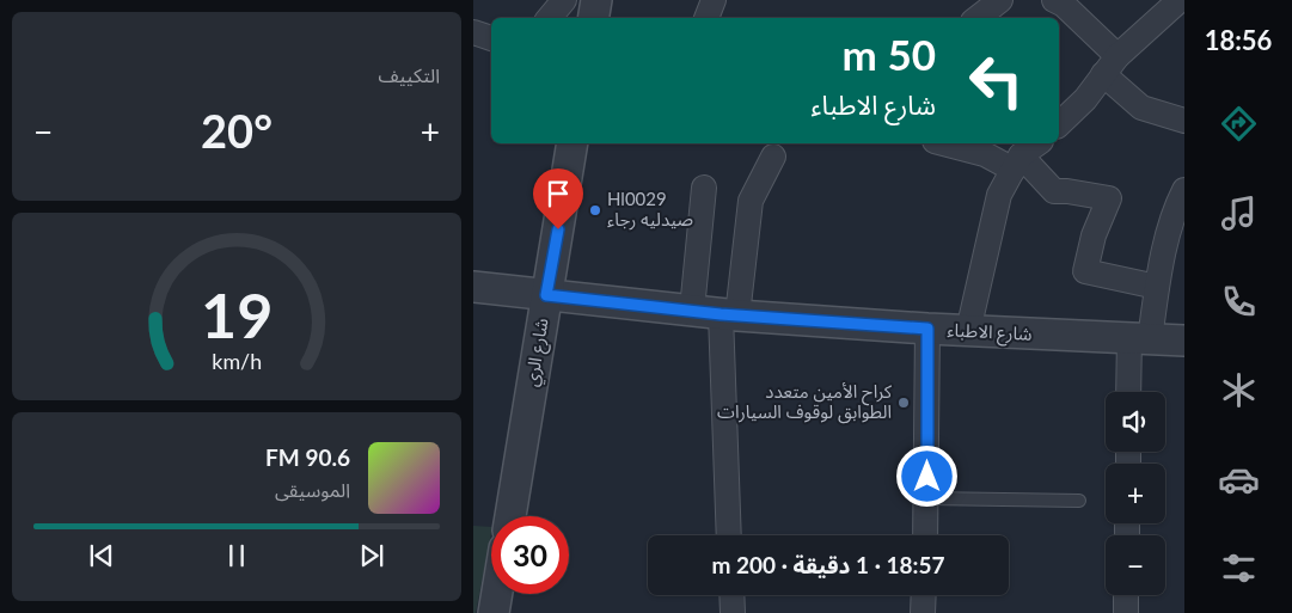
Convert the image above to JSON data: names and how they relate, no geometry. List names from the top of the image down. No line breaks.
{"streets":{"street":["شارع الاطباء","شارع الري"]},"crossings":[["شارع الاطباء","شارع الري"]],"places":["Hl0029 صيدليه رجاء","كراح الأمين متعدد الطوابق لوقوف السيارات"],"page":{"tabs":"18:56","tile":"التكييف","turn":["50 m","شارع الاطباء"],"heat":["−","20°","+"],"map_buttons":["+","−"],"song":["90.6 FM","الموسيقى"],"limit":"30","trip":"18:57 · 1 دقيقة · 200 m","gauge":["19","km/h"]}}
